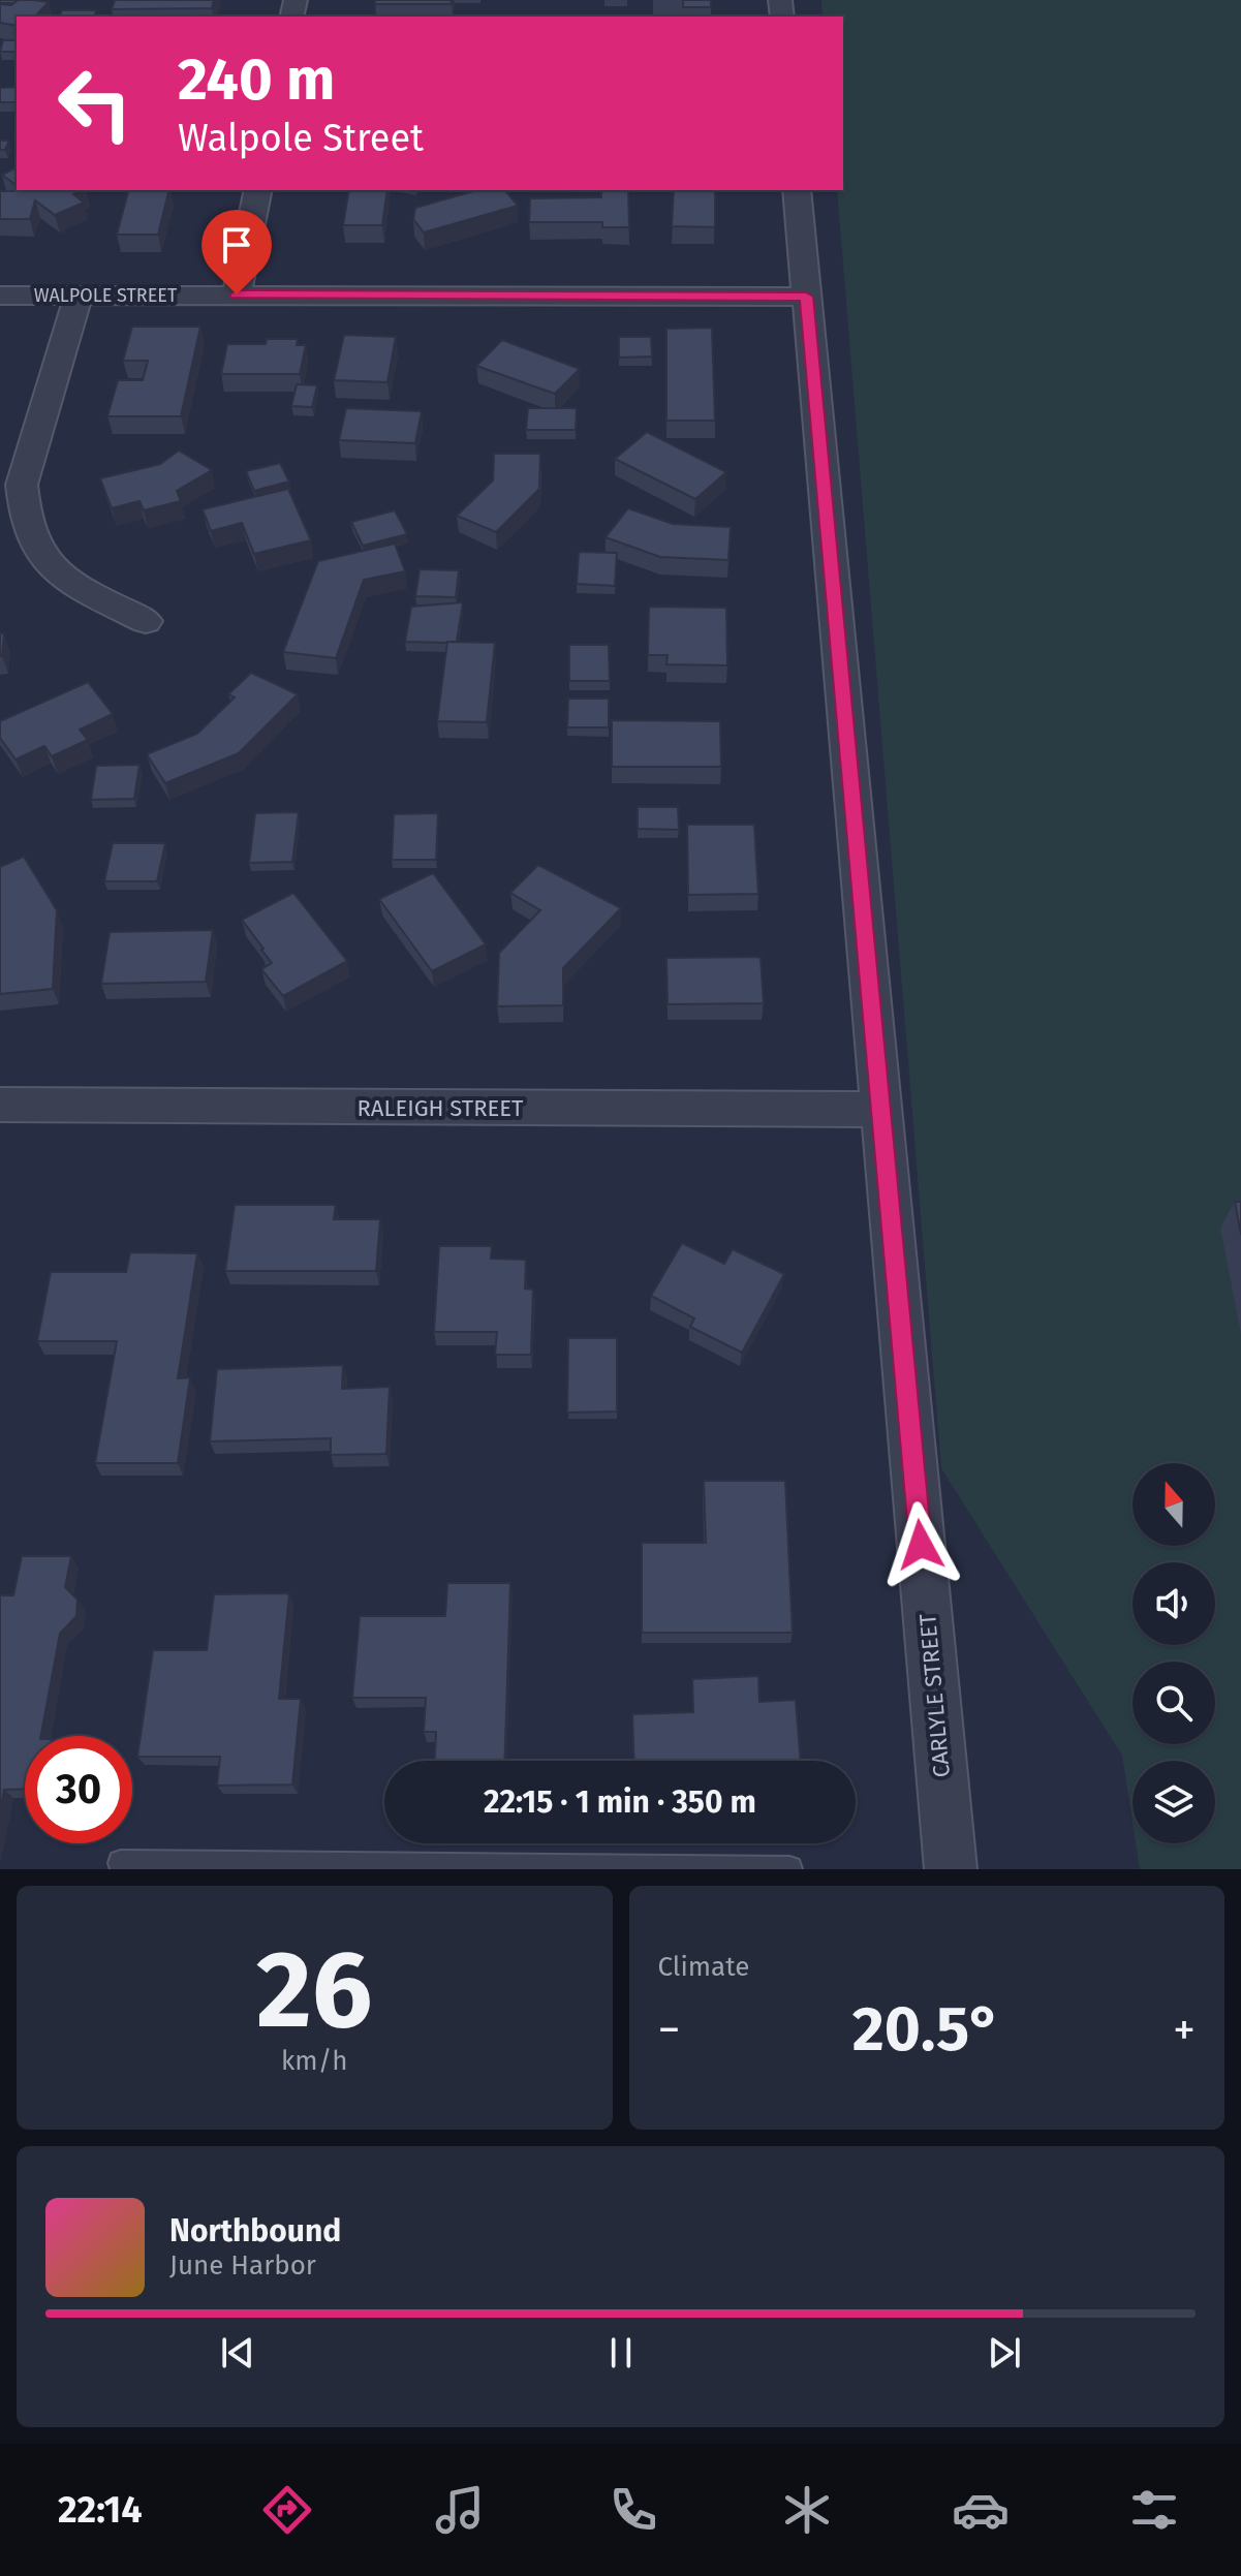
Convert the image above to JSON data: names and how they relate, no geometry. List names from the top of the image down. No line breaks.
{"streets":{"street":["WALPOLE STREET","RALEIGH STREET","CARLYLE STREET"]},"crossings":[["WALPOLE STREET","CARLYLE STREET"],["RALEIGH STREET","CARLYLE STREET"]],"north":"top","page":{"turn":["240 m","Walpole Street"],"limit":"30","trip":"22:15 · 1 min · 350 m","tile":[["26","km/h"],"Climate"],"heat":["−","20.5°","+"],"song":["Northbound","June Harbor"],"tabs":"22:14"}}
